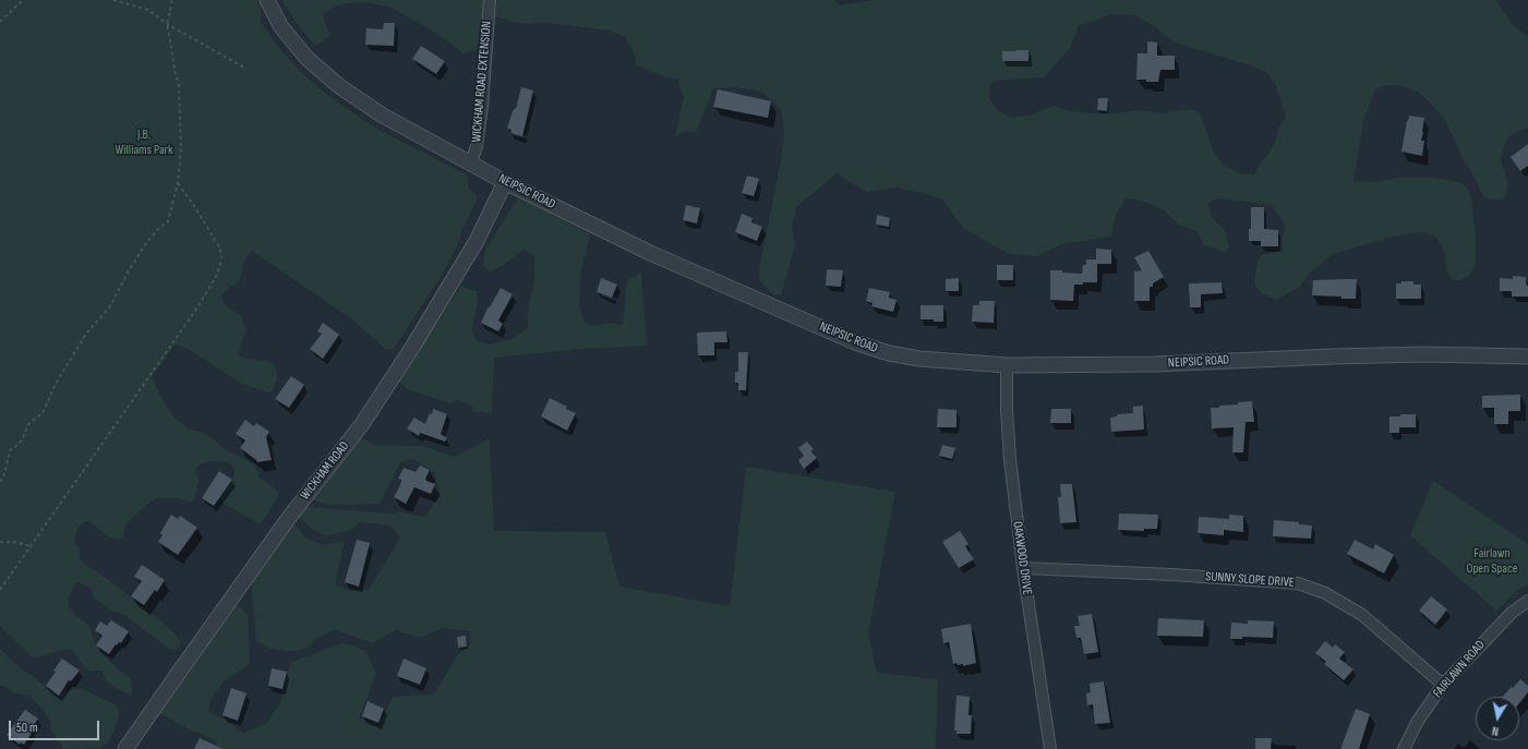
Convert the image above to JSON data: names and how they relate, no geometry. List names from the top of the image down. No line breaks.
{"streets":{"street":["WICKHAM ROAD EXTENSION","NEIPSIC ROAD","WICKHAM ROAD","OAKWOOD DRIVE","SUNNY SLOPE DRIVE","FAIRLAWN ROAD"]},"crossings":[["WICKHAM ROAD EXTENSION","NEIPSIC ROAD"],["NEIPSIC ROAD","WICKHAM ROAD"],["NEIPSIC ROAD","OAKWOOD DRIVE"],["OAKWOOD DRIVE","SUNNY SLOPE DRIVE"],["SUNNY SLOPE DRIVE","FAIRLAWN ROAD"]],"parks":["J.B. Williams Park","Fairlawn Open Space"],"scale_bar":"50 m","north":"bottom"}
